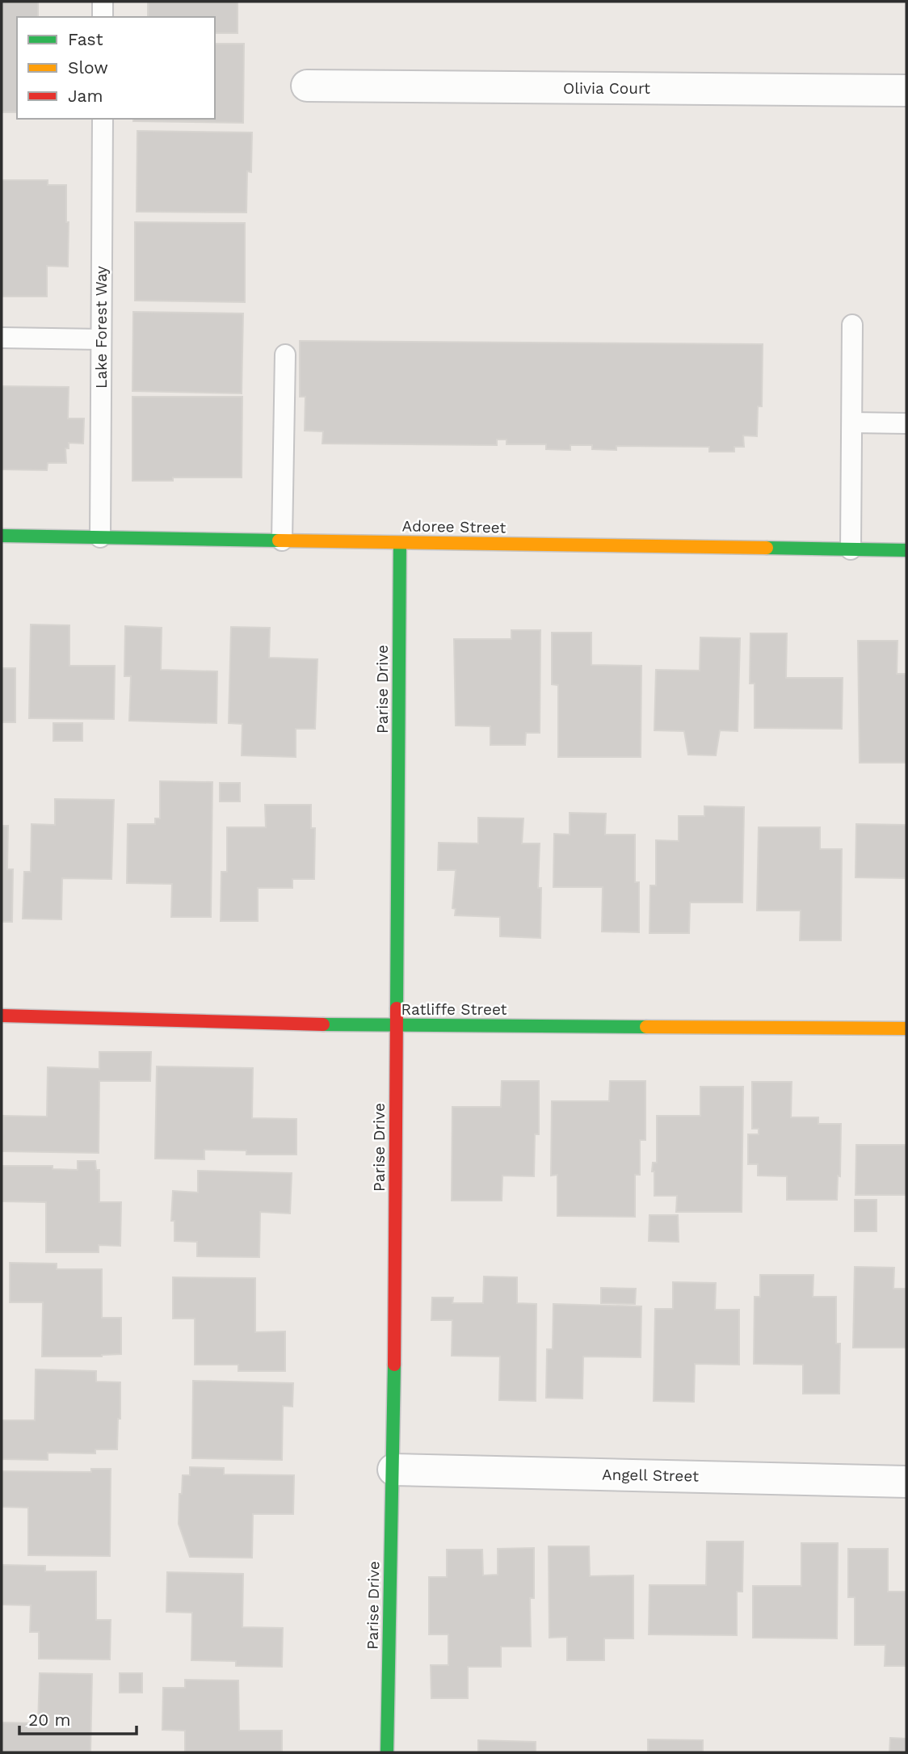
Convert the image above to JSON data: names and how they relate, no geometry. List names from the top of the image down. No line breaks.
{"streets":{"street":["Olivia Court","Adoree Street","Parise Drive","Ratliffe Street","Angell Street"],"lane":["Lake Forest Way"]},"crossings":[["Lake Forest Way","Adoree Street"],["Adoree Street","Parise Drive"],["Parise Drive","Ratliffe Street"],["Parise Drive","Angell Street"]],"legend":["Fast","Slow","Jam"],"scale_bar":"20 m"}
